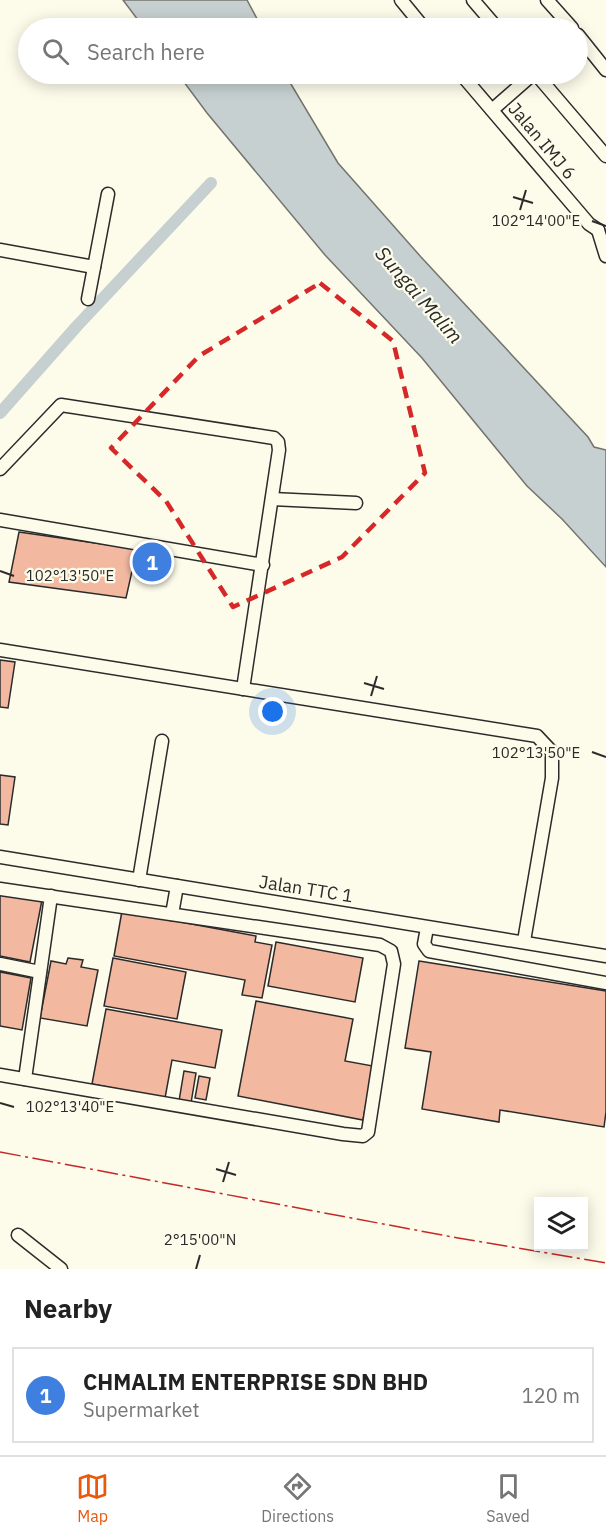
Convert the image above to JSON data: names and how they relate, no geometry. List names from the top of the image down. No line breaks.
{"streets":{"street":["Jalan IMJ 6","Jalan TTC 1"]},"water":["Sungai Malim"],"page":{"search":"Search here","pins":"1","heading":"Nearby","list":[{"mark":"1","name":"CHMALIM ENTERPRISE SDN BHD","note":"Supermarket","value":"120 m"}],"nav":["Map","Directions","Saved"]},"coordinates":["102°14'00\"E","102°13'50\"E","102°13'40\"E","2°15'00\"N"]}
